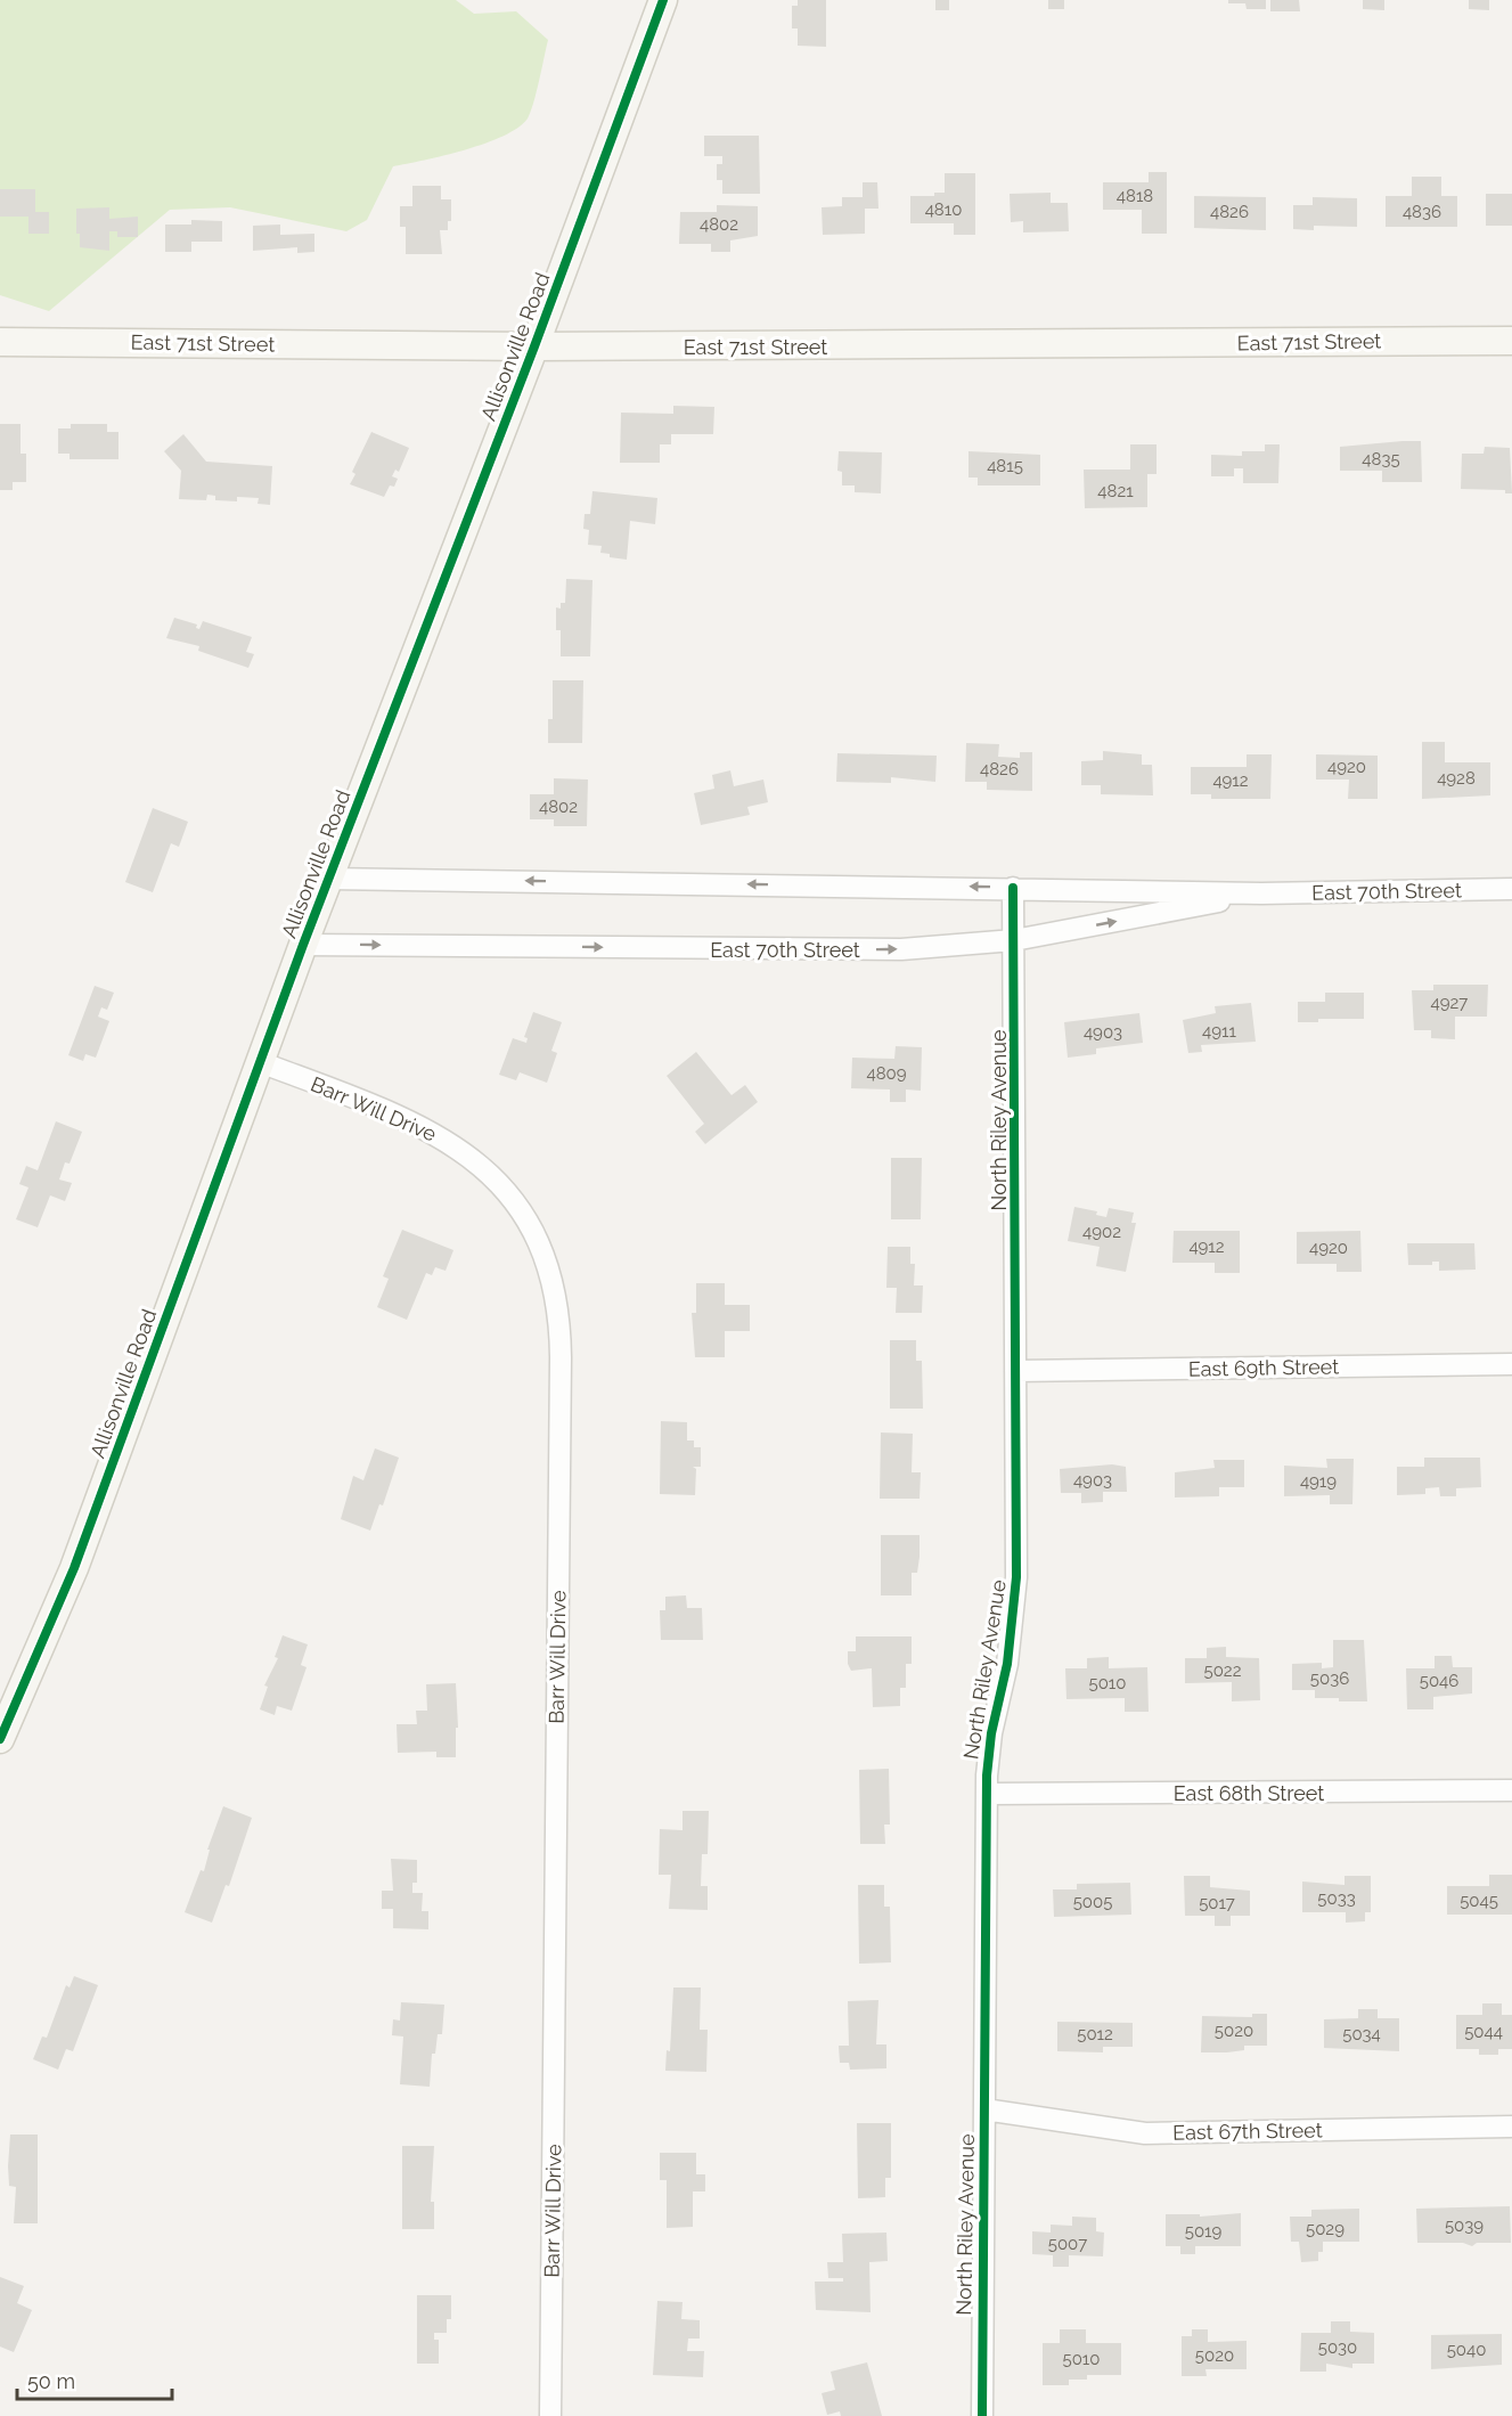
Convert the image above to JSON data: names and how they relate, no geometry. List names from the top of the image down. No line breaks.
{"streets":{"main road":["East 71st Street","Allisonville Road"],"street":["East 70th Street","Barr Will Drive","North Riley Avenue","East 69th Street","East 68th Street","East 67th Street"]},"crossings":[["East 71st Street","Allisonville Road"],["Allisonville Road","East 70th Street"],["Allisonville Road","Barr Will Drive"],["East 70th Street","North Riley Avenue"],["North Riley Avenue","East 69th Street"],["North Riley Avenue","East 68th Street"],["North Riley Avenue","East 67th Street"]],"house_numbers":["4818","4810","4826","4836","4802","4835","4815","4821","4920","4826","4928","4912","4802","4927","4911","4903","4809","4902","4912","4920","4903","4919","5022","5036","5046","5010","5033","5045","5005","5017","5020","5044","5012","5034","5039","5029","5019","5007","5030","5040","5020","5010"],"scale_bar":"50 m"}
